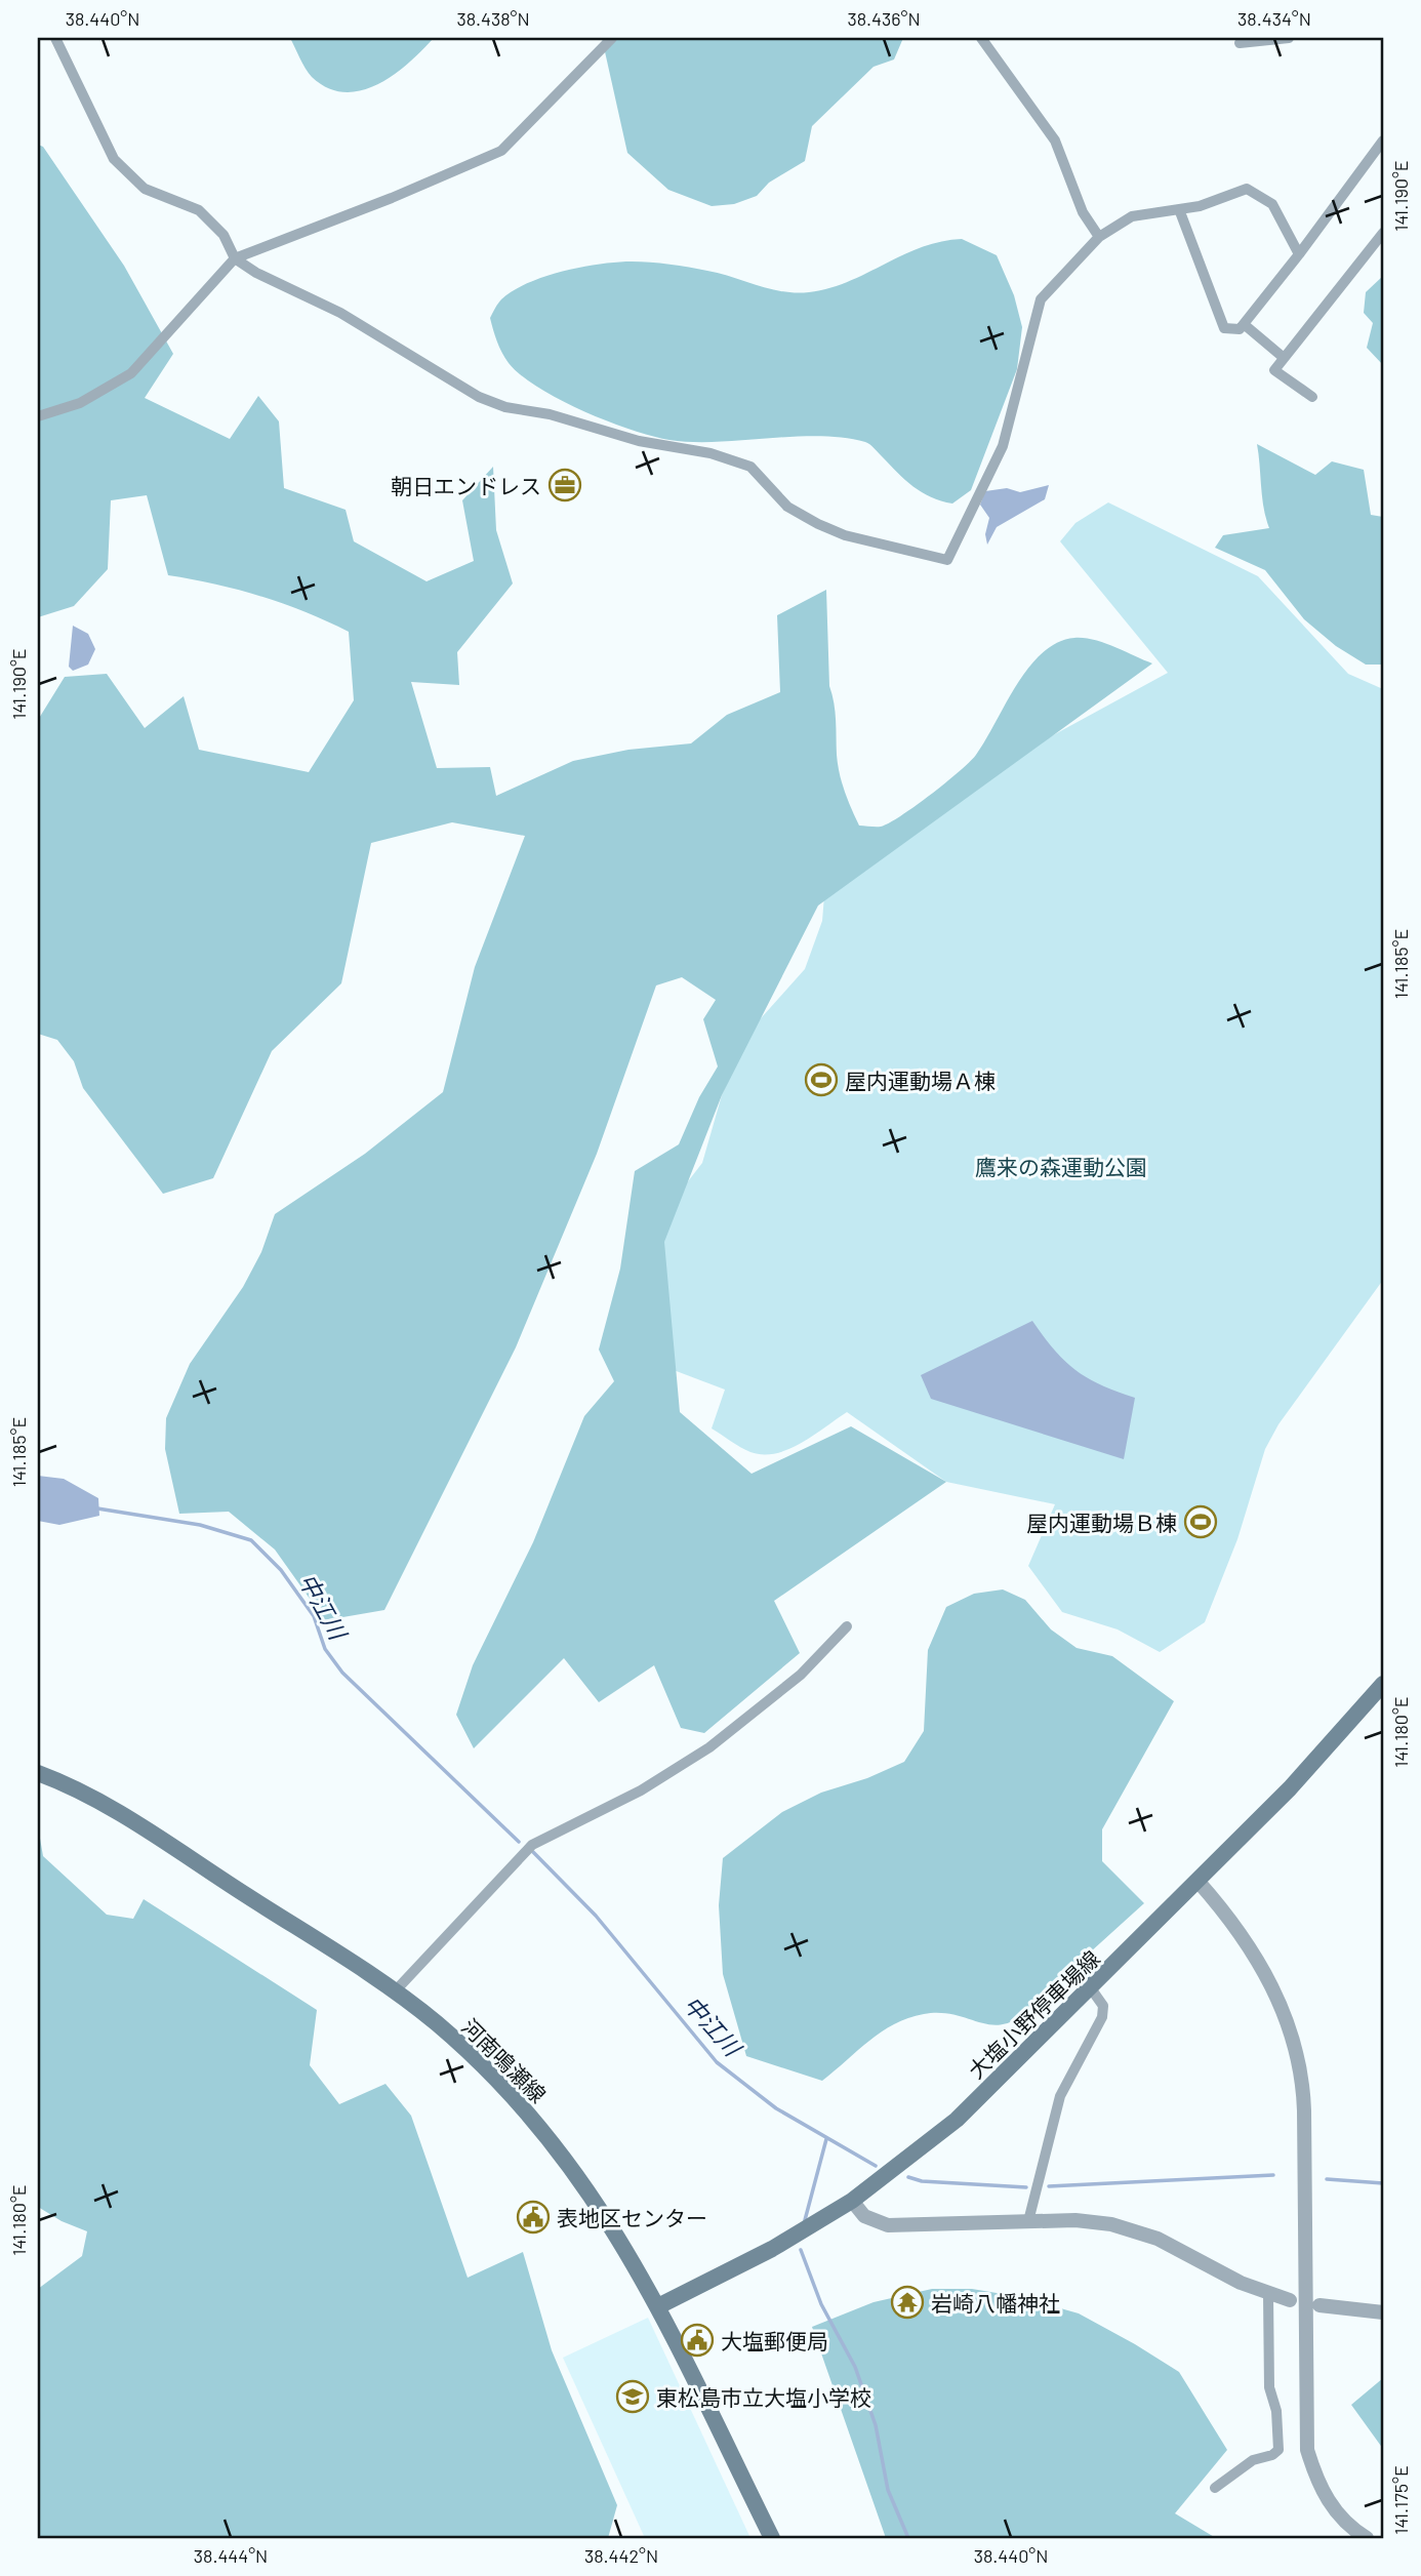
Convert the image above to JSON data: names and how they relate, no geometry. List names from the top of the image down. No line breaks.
{"streets":{"main road":["大塩小野停車場線","河南鳴瀬線"]},"crossings":[["大塩小野停車場線","河南鳴瀬線"]],"water":["中江川"],"parks":["鷹来の森運動公園"],"places":{"office":["朝日エンドレス"],"sports":["屋内運動場Ａ棟","屋内運動場Ｂ棟"],"public building":["表地区センター","大塩郵便局"],"temple":["岩崎八幡神社"],"school or university":["東松島市立大塩小学校"]},"coordinates":["38.440°N","38.438°N","38.436°N","38.434°N","141.190°E","141.185°E","141.180°E","141.175°E","38.444°N","38.442°N"]}
